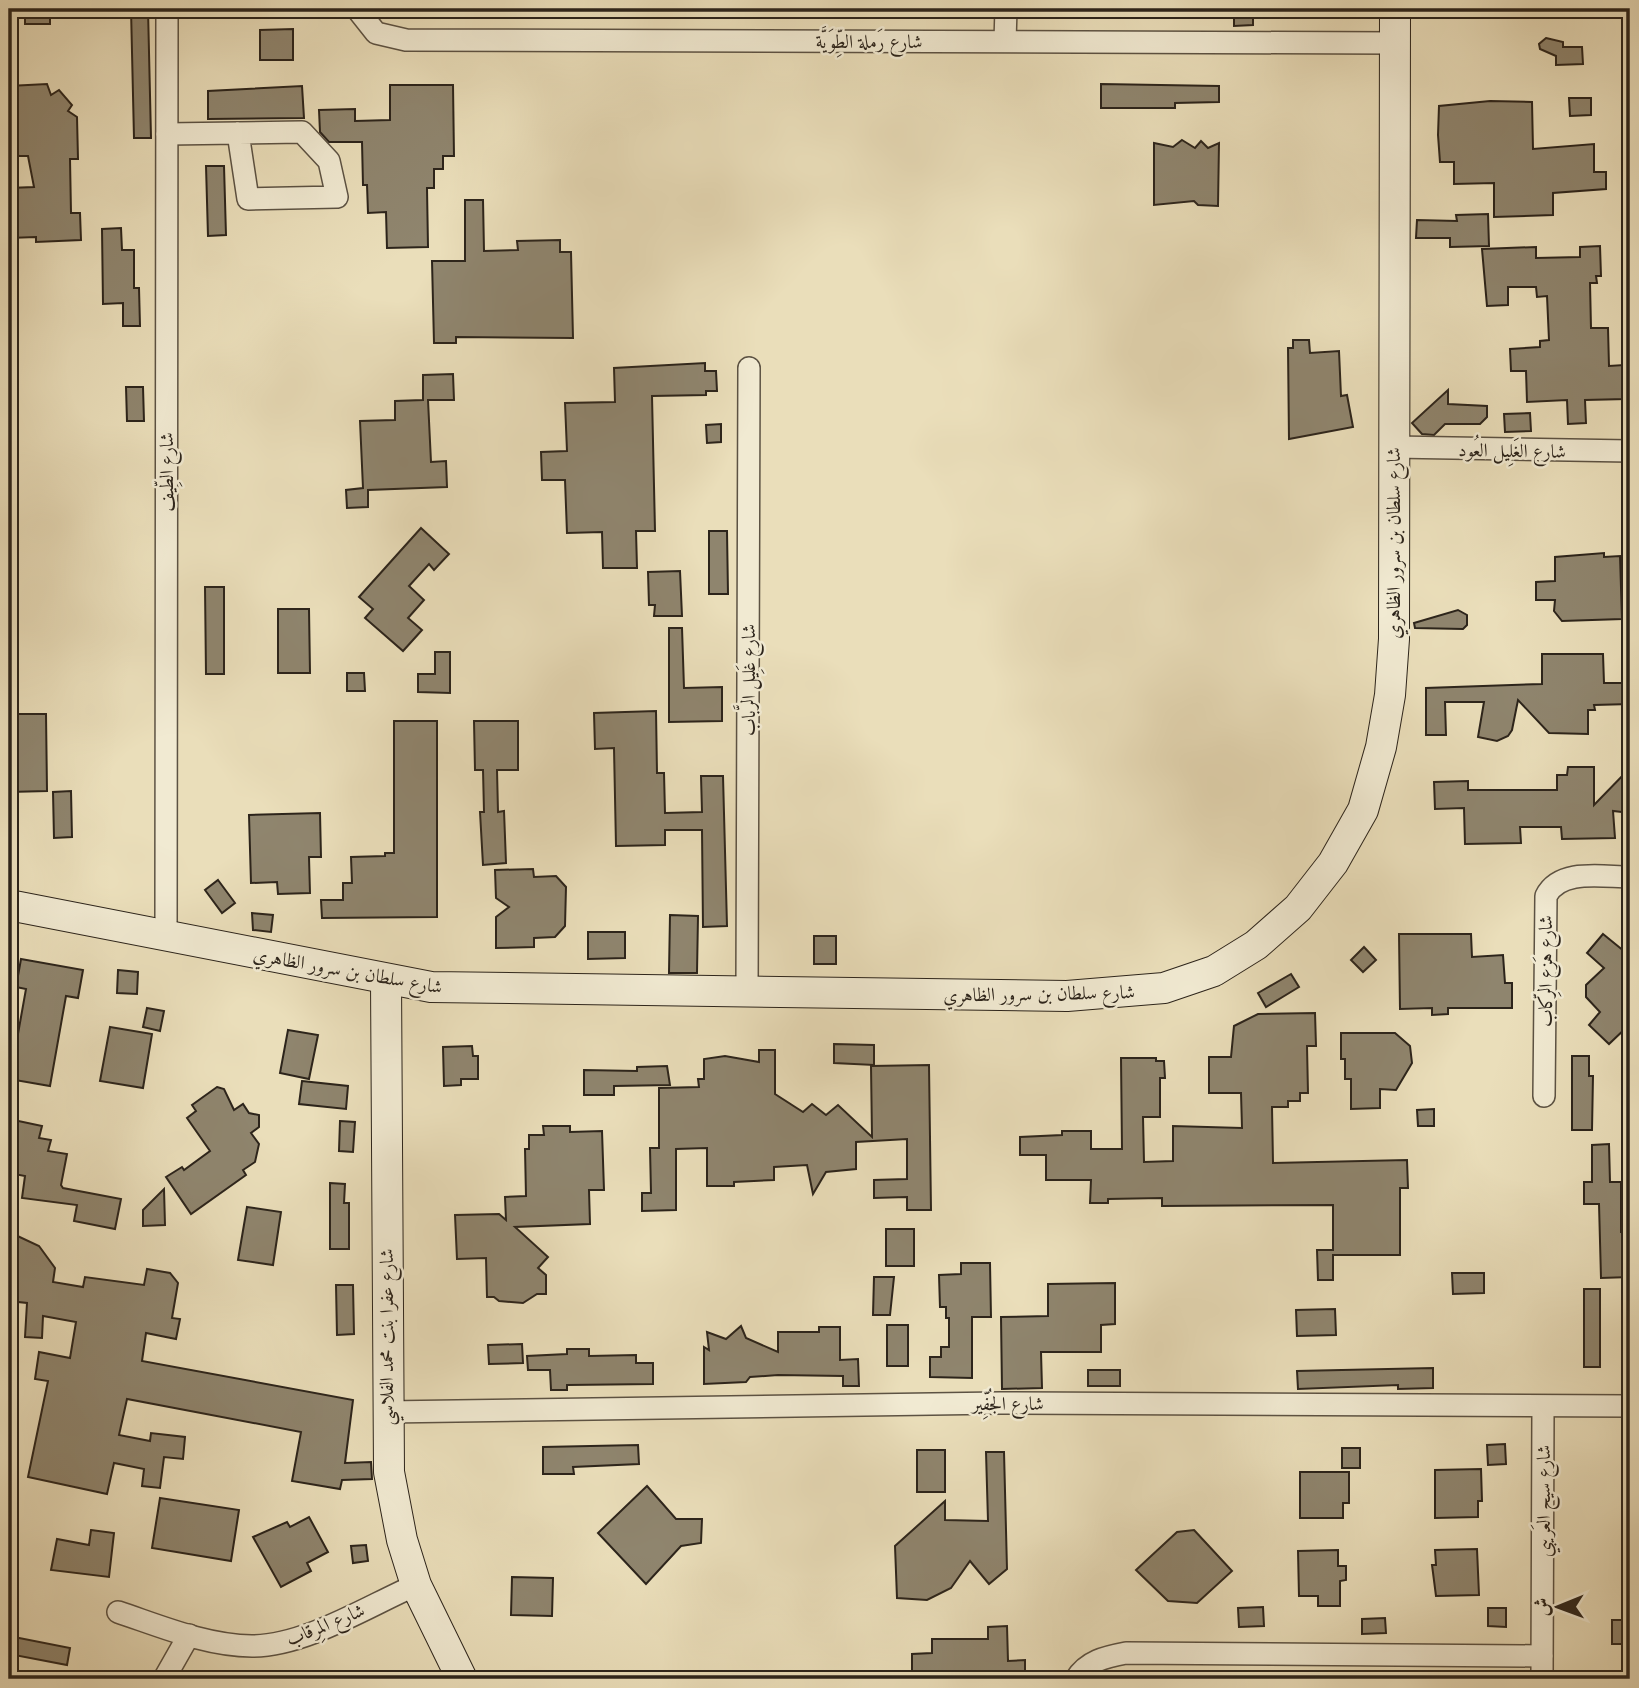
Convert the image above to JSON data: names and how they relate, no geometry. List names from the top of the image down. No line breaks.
{"streets":{"street":["شارع رَملة الطِّوَيَّة","شارع الغَلِيل العُود","شارع الطِّيف","شارع سلطان بن سرور الظاهري","شارع غَلِيل الرَّباب","شارع هَزع الرِّكاب","شارع عفرا بنت محمد الفلاسي","شارع الجُفِّير","شارع سيح العَريبي","شارع المِرقاب"]},"crossings":[["شارع رَملة الطِّوَيَّة","شارع سلطان بن سرور الظاهري"],["شارع الغَلِيل العُود","شارع سلطان بن سرور الظاهري"],["شارع الطِّيف","شارع سلطان بن سرور الظاهري"],["شارع سلطان بن سرور الظاهري","شارع غَلِيل الرَّباب"],["شارع سلطان بن سرور الظاهري","شارع عفرا بنت محمد الفلاسي"],["شارع عفرا بنت محمد الفلاسي","شارع الجُفِّير"],["شارع عفرا بنت محمد الفلاسي","شارع المِرقاب"],["شارع الجُفِّير","شارع سيح العَريبي"]],"north":"left"}
